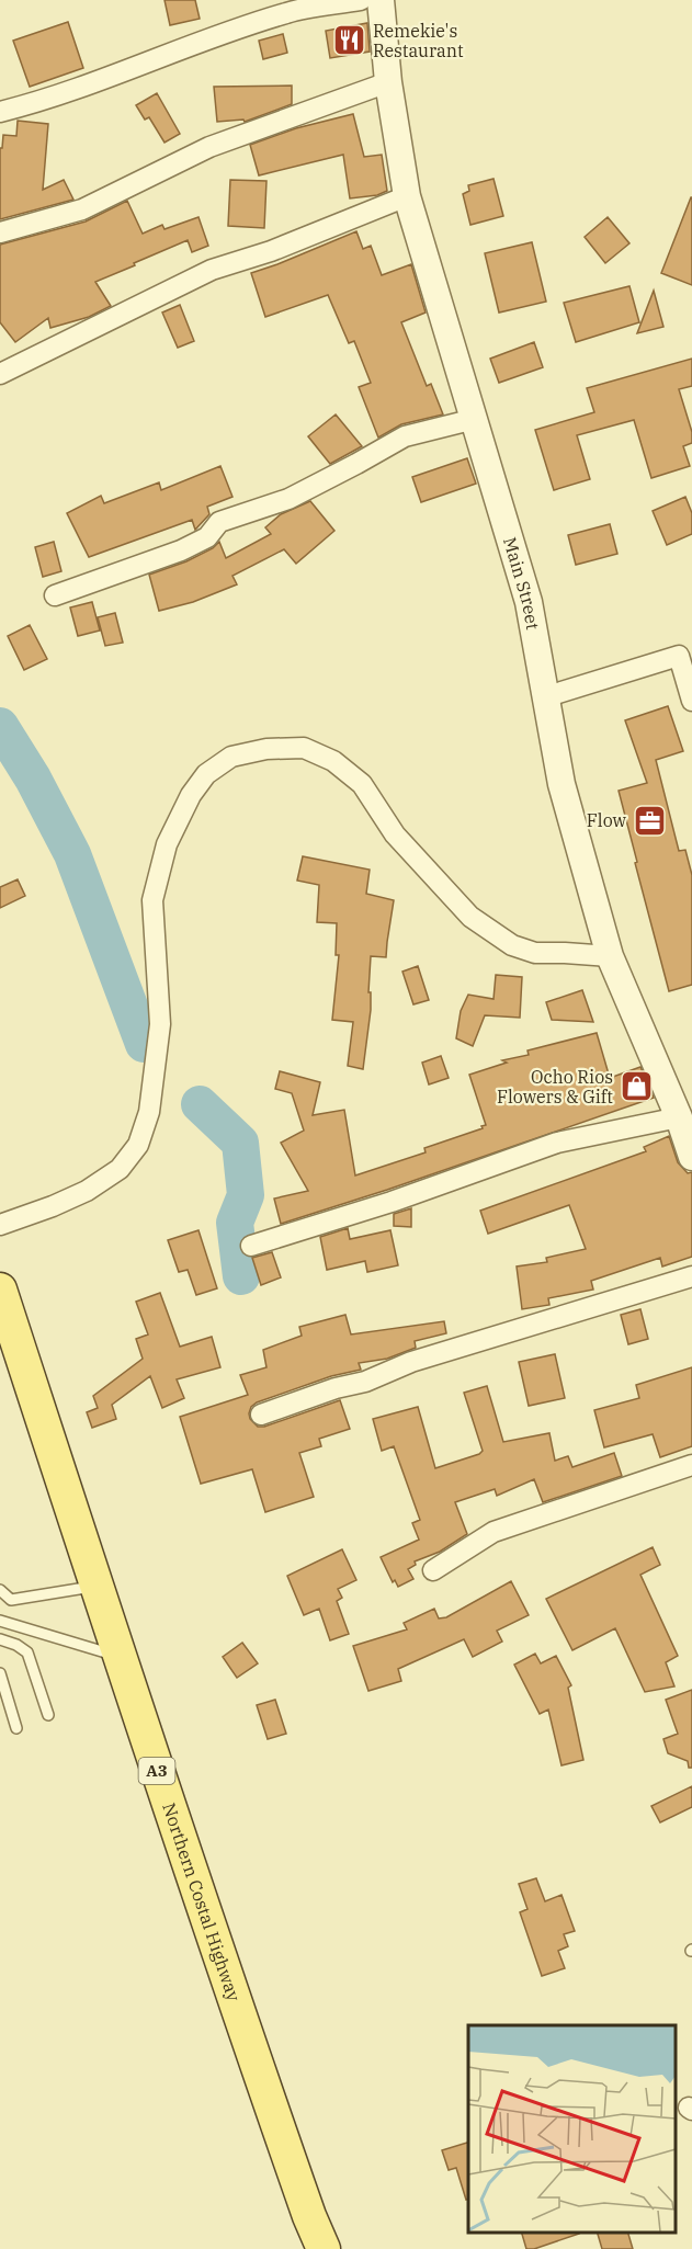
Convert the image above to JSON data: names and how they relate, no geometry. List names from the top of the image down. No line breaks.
{"streets":{"main road":["A3","Northern Costal Highway"],"street":["Main Street"]},"places":{"restaurant":["Remekie's Restaurant"],"office":["Flow"],"shop":["Ocho Rios Flowers & Gift"]}}
